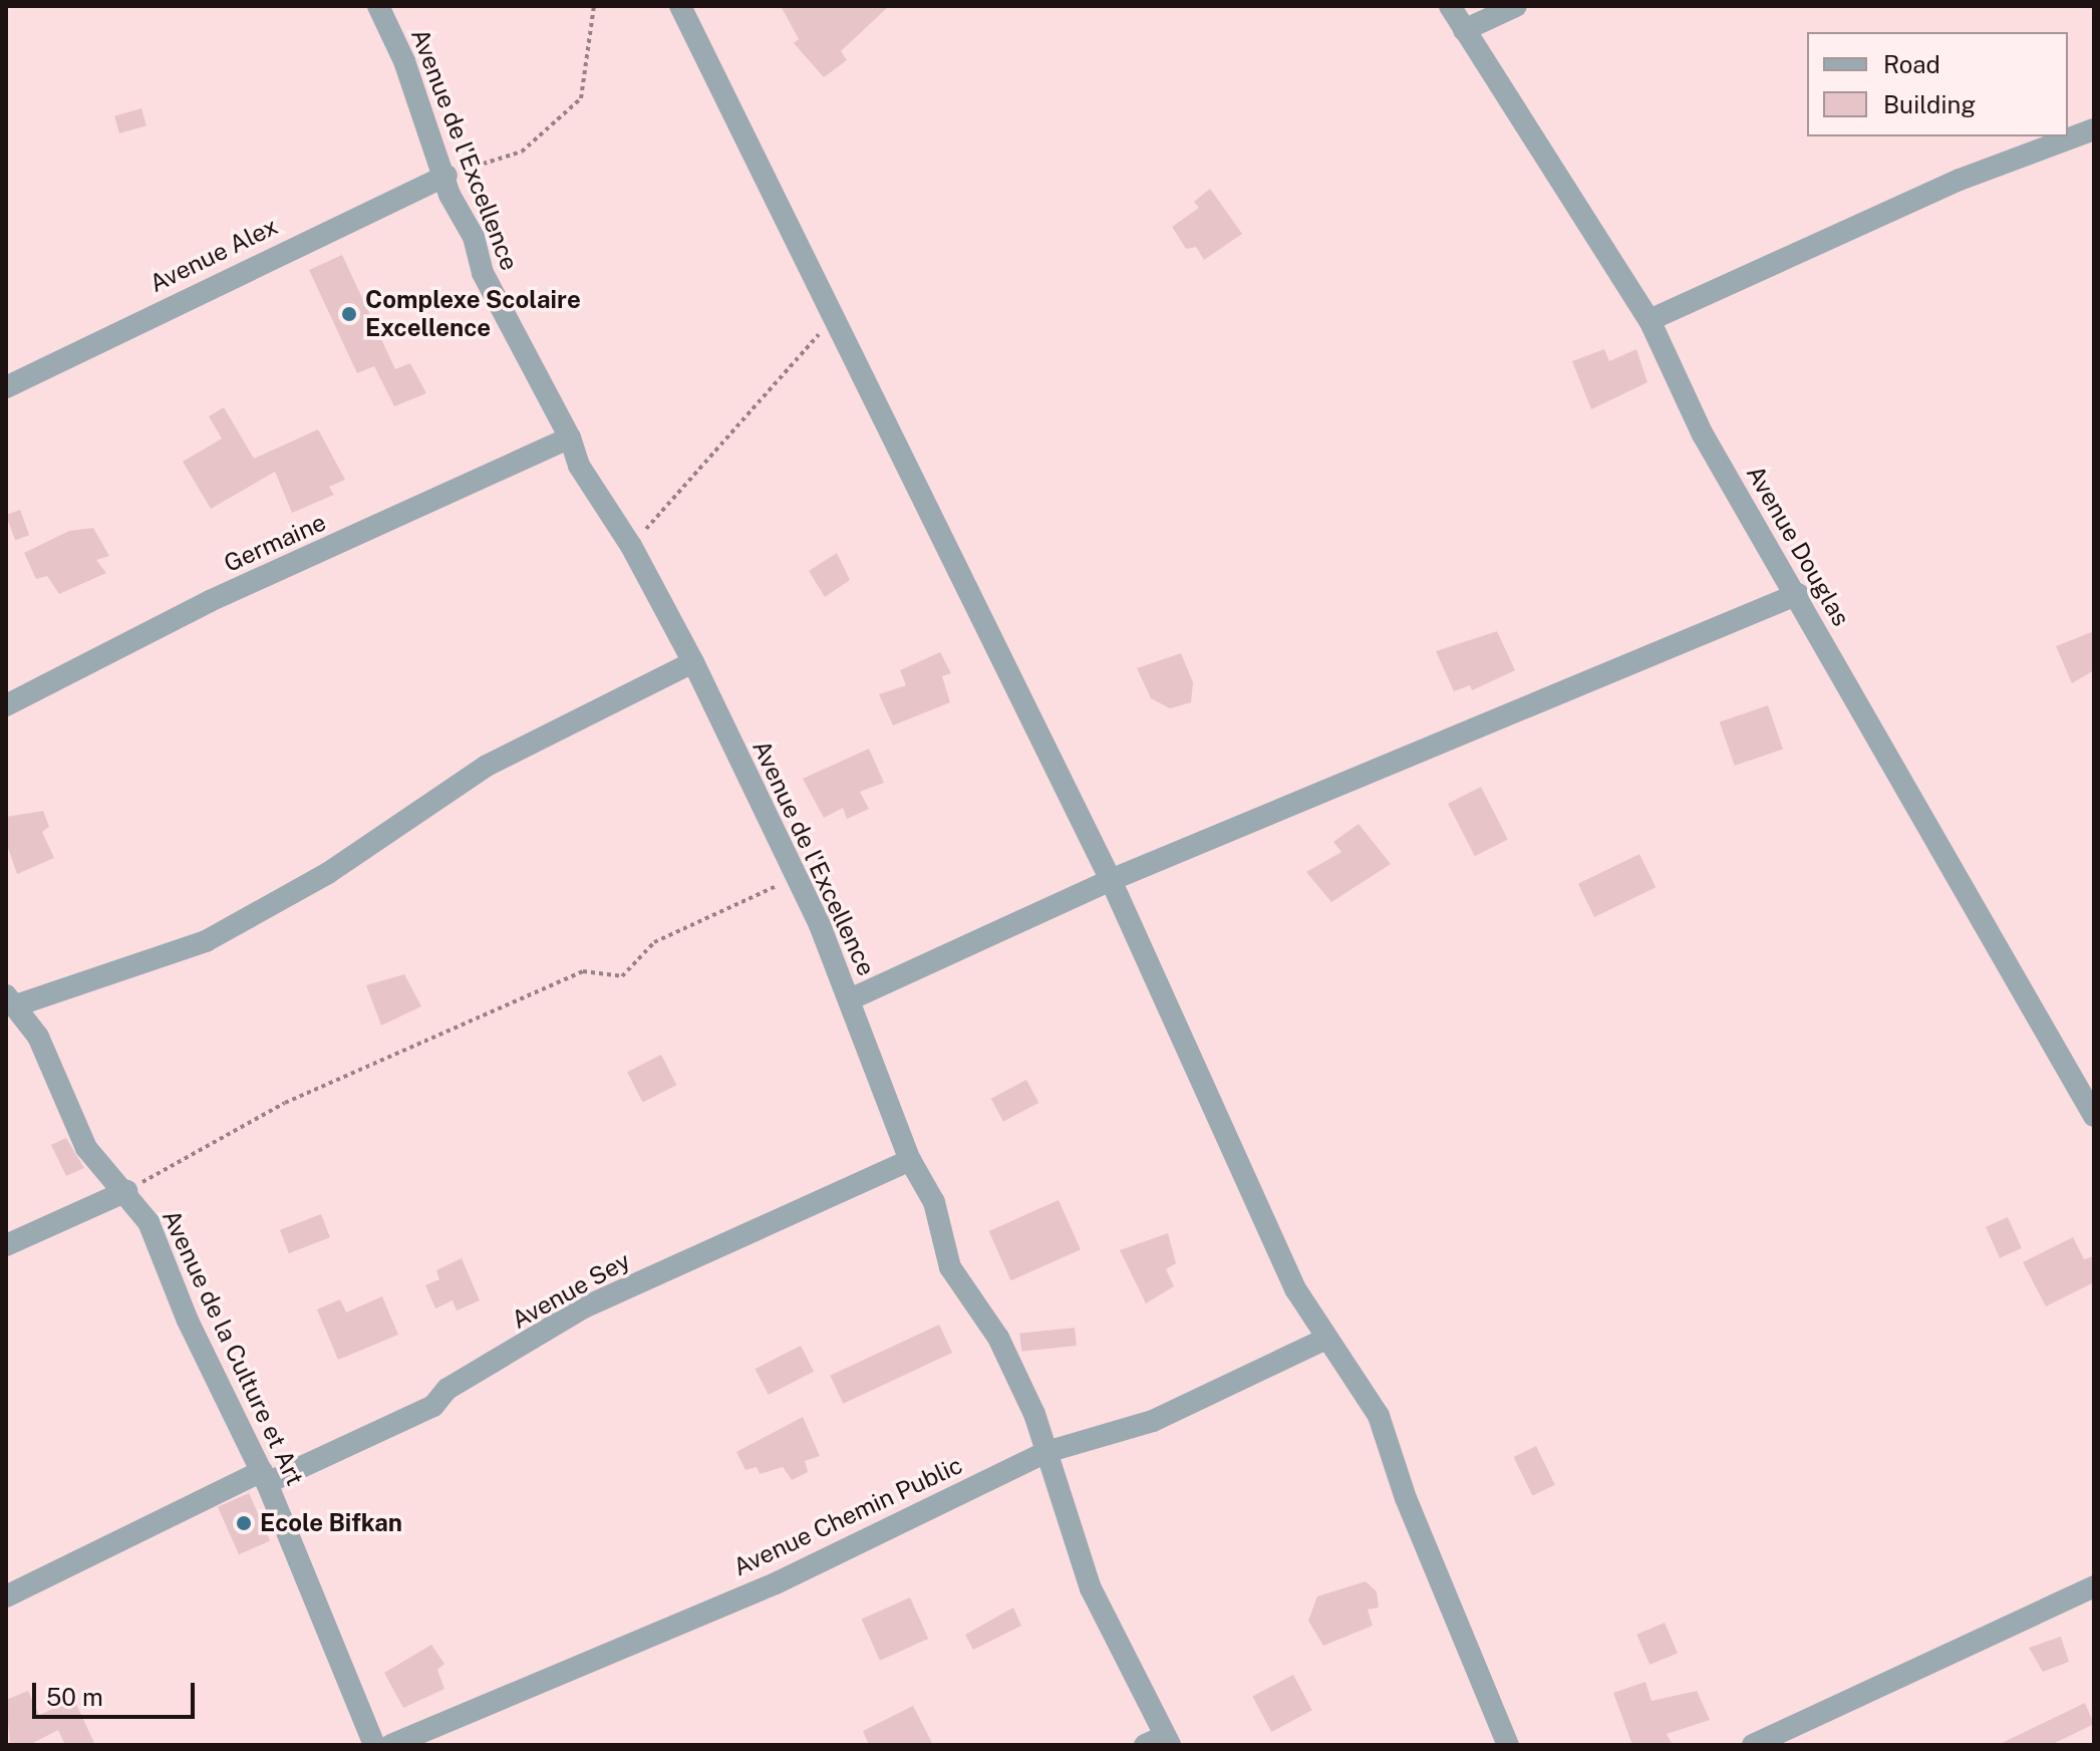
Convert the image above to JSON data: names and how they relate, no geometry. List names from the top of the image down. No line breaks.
{"streets":{"street":["Avenue de l'Excellence","Avenue Alex","Germaine","Avenue Douglas","Avenue Sey","Avenue de la Culture et Art","Avenue Chemin Public"]},"crossings":[["Avenue de l'Excellence","Avenue Alex"],["Avenue de l'Excellence","Germaine"],["Avenue de l'Excellence","Avenue Sey"],["Avenue de l'Excellence","Avenue Chemin Public"],["Avenue Sey","Avenue de la Culture et Art"]],"places":["Complexe Scolaire Excellence","Ecole Bifkan"],"legend":["Road","Building"],"scale_bar":"50 m"}
